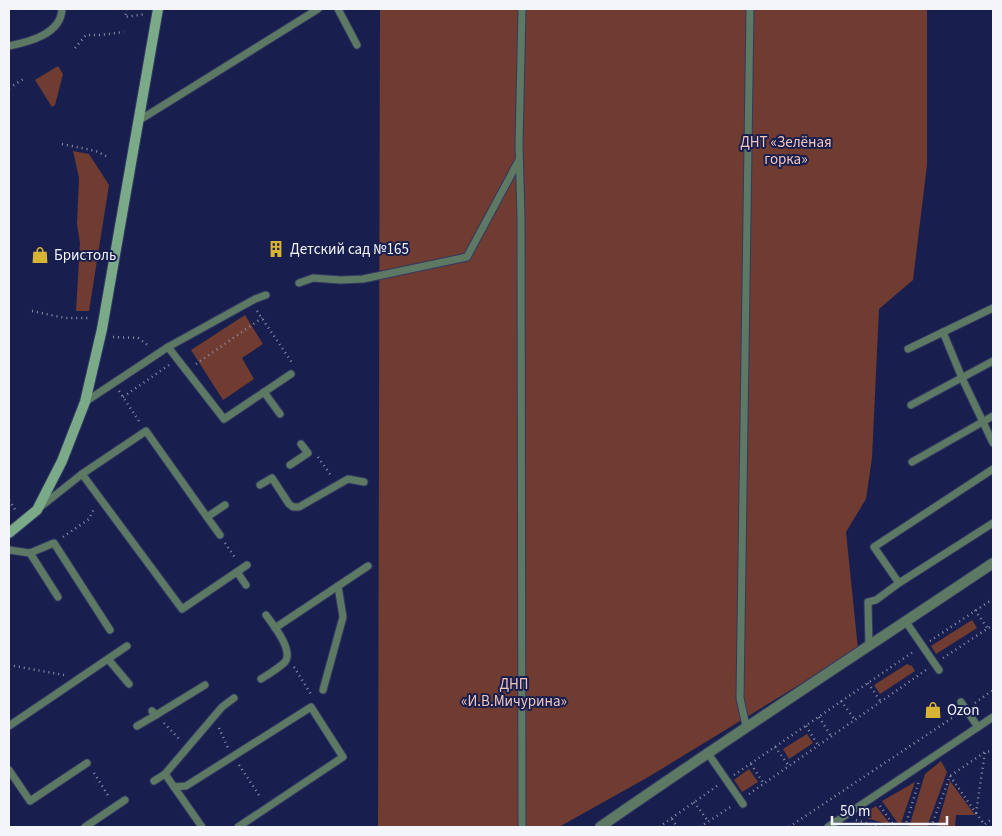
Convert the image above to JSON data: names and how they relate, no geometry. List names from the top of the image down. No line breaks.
{"parks":["ДНТ «Зелёная горка»","ДНП «И.В.Мичурина»"],"places":{"building":["Детский сад №165"],"shop":["Бристоль","Ozon"]},"scale_bar":"50 m"}
